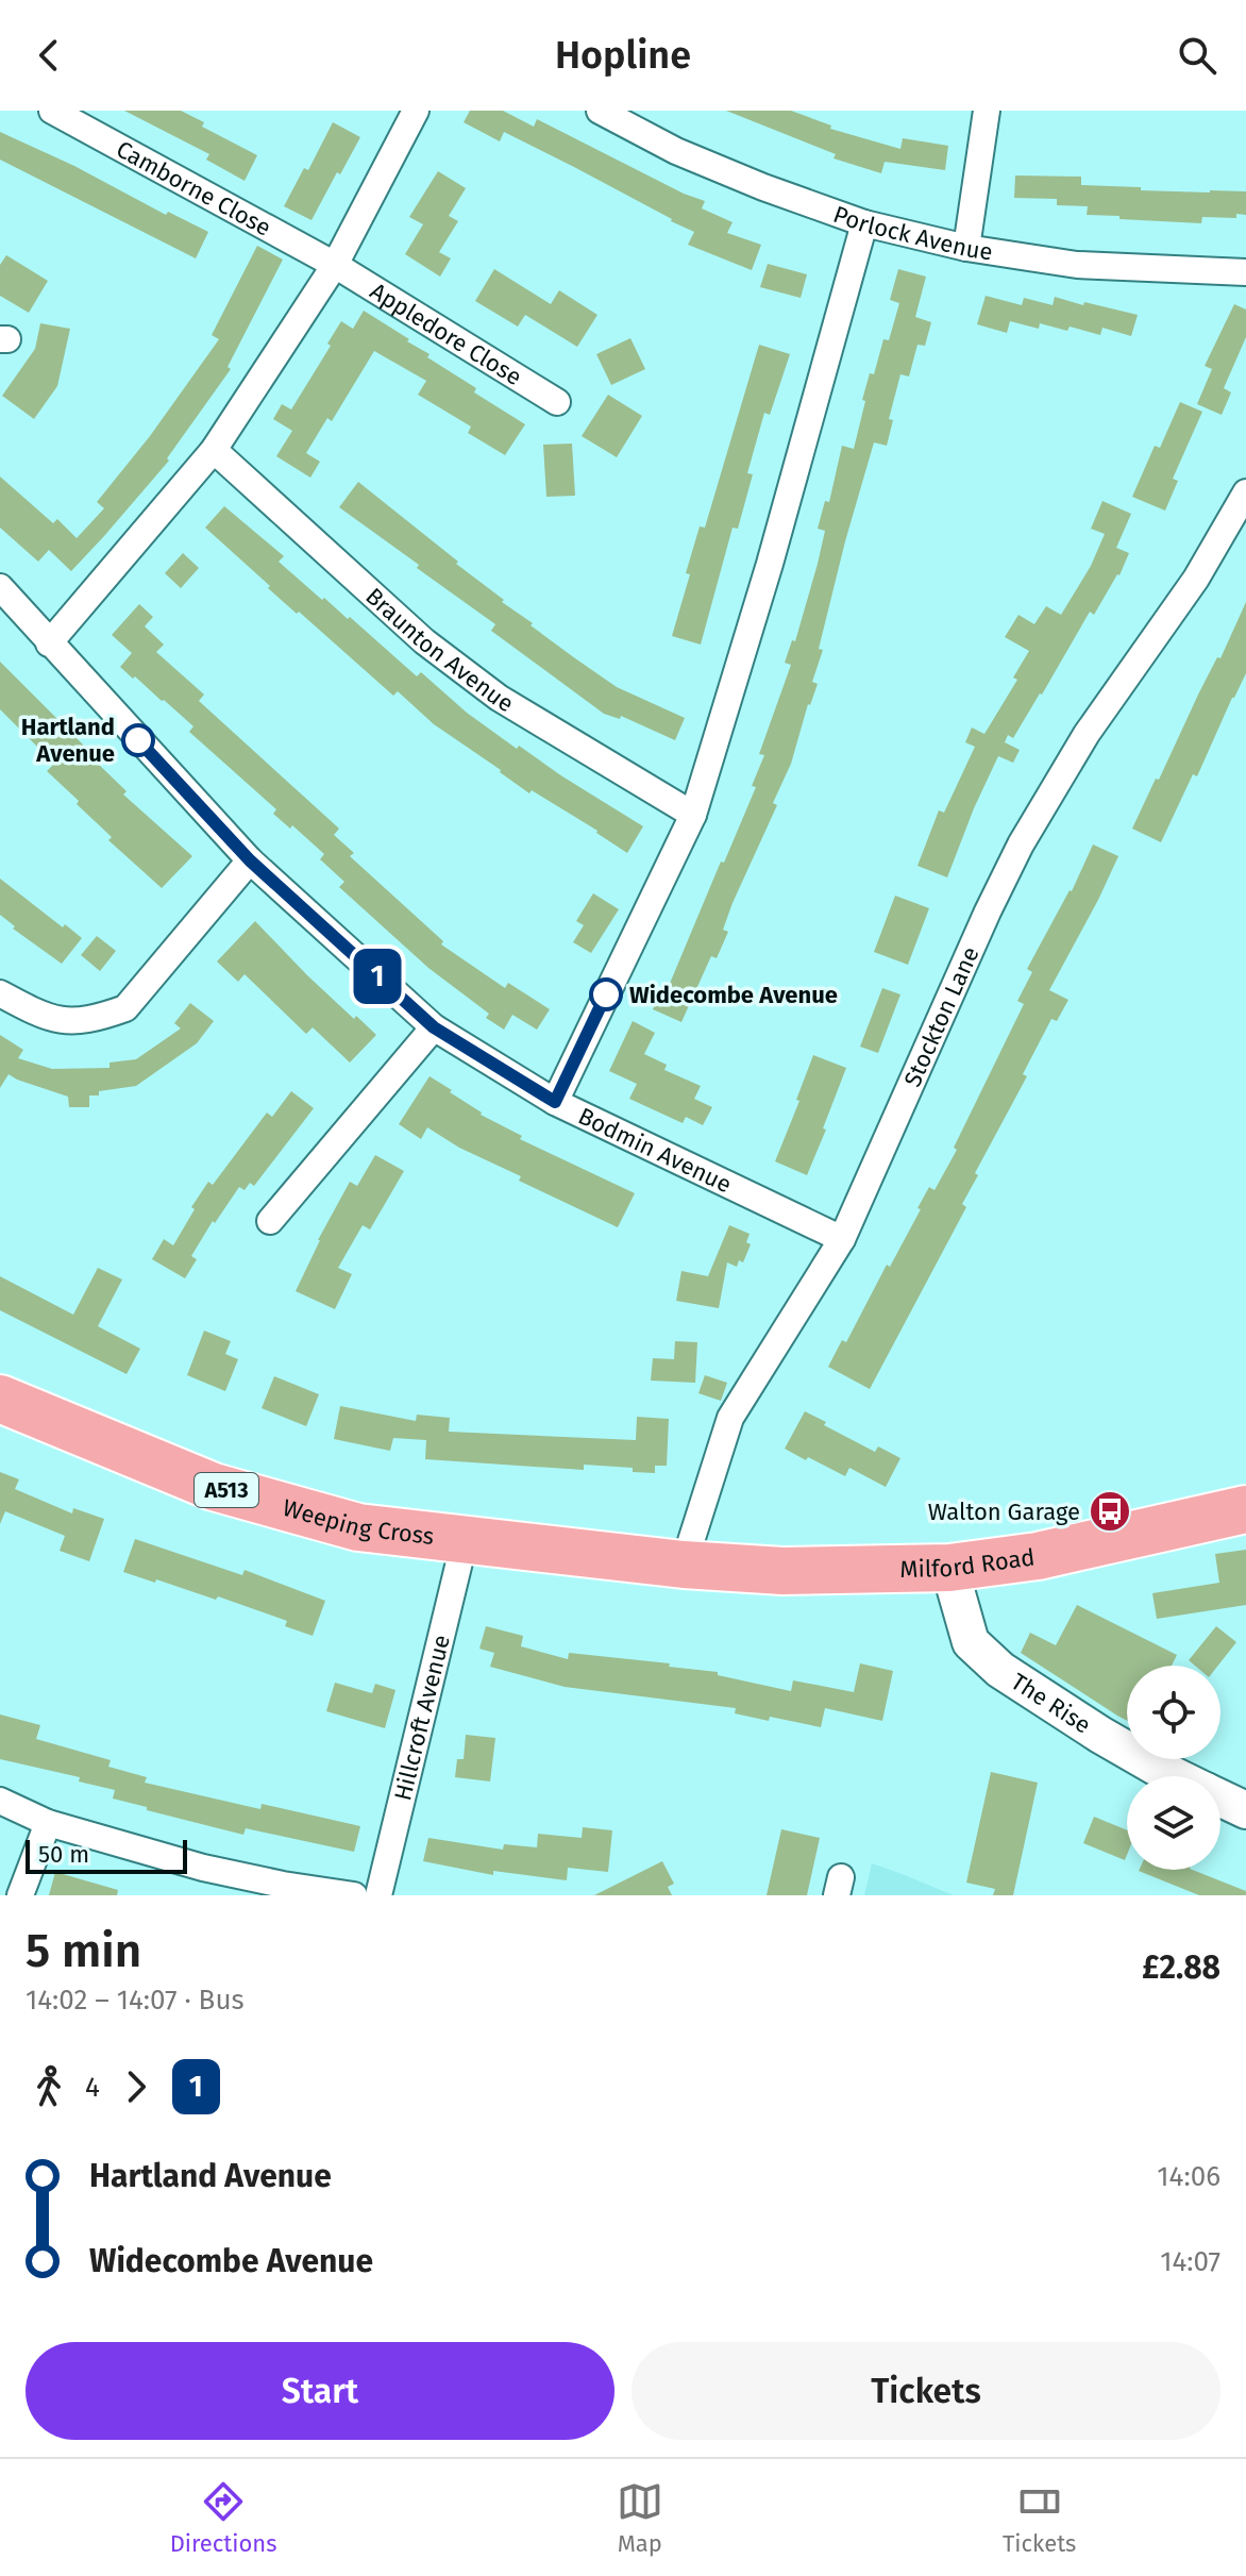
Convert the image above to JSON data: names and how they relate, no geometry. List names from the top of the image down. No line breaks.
{"streets":{"highway":["A513","Weeping Cross","Milford Road"],"street":["Camborne Close","Porlock Avenue","Appledore Close","Braunton Avenue","Stockton Lane","Bodmin Avenue","The Rise","Hillcroft Avenue"]},"crossings":[["Camborne Close","Appledore Close"],["Stockton Lane","Bodmin Avenue"],["Stockton Lane","Weeping Cross"],["Stockton Lane","Milford Road"],["Weeping Cross","Milford Road"],["Weeping Cross","Hillcroft Avenue"],["Milford Road","The Rise"]],"places":{"other":["Hartland Avenue","Widecombe Avenue"],"bus stop":["Walton Garage"]},"lines":["bus line 1"],"scale_bar":"50 m","page":{"header":"Hopline","on_map":"1","scale":"50 m","heading":["5 min","14:02 – 14:07 · Bus","£2.88"],"legs":["4","1"],"list":[{"name":"Hartland Avenue","value":"14:06"},{"name":"Widecombe Avenue","value":"14:07"}],"buttons":["Start","Tickets"],"tabs":["Directions","Map","Tickets"]}}
